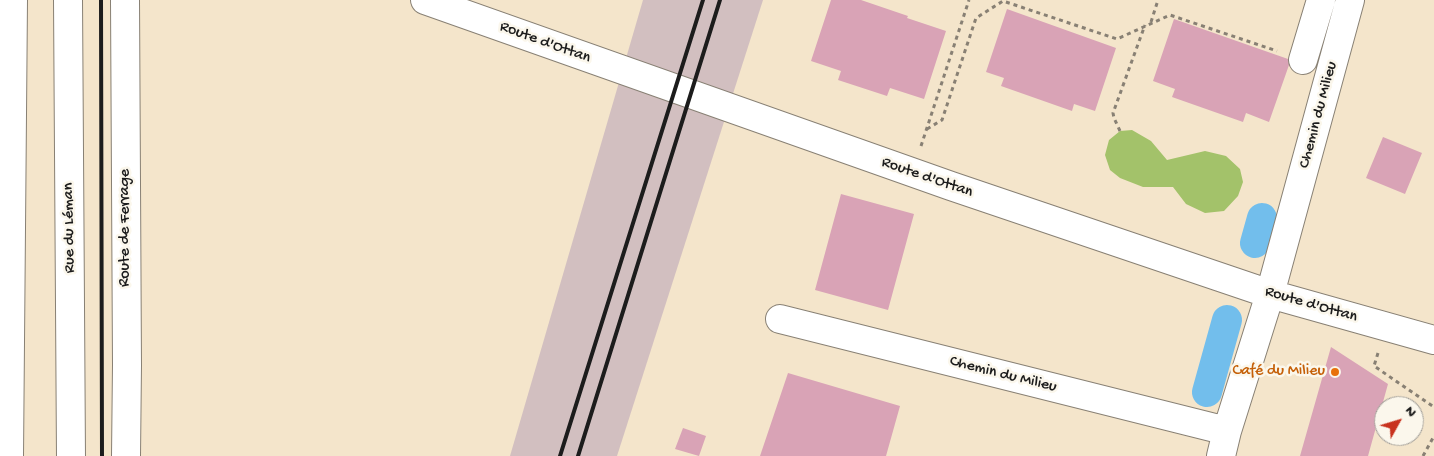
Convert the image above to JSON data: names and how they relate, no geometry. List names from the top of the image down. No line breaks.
{"streets":{"street":["Route d'Ottan","Chemin du Milieu","Rue du Léman","Route de Ferrage"]},"crossings":[["Route d'Ottan","Chemin du Milieu"]],"places":["Café du Milieu"],"north":"top right"}
